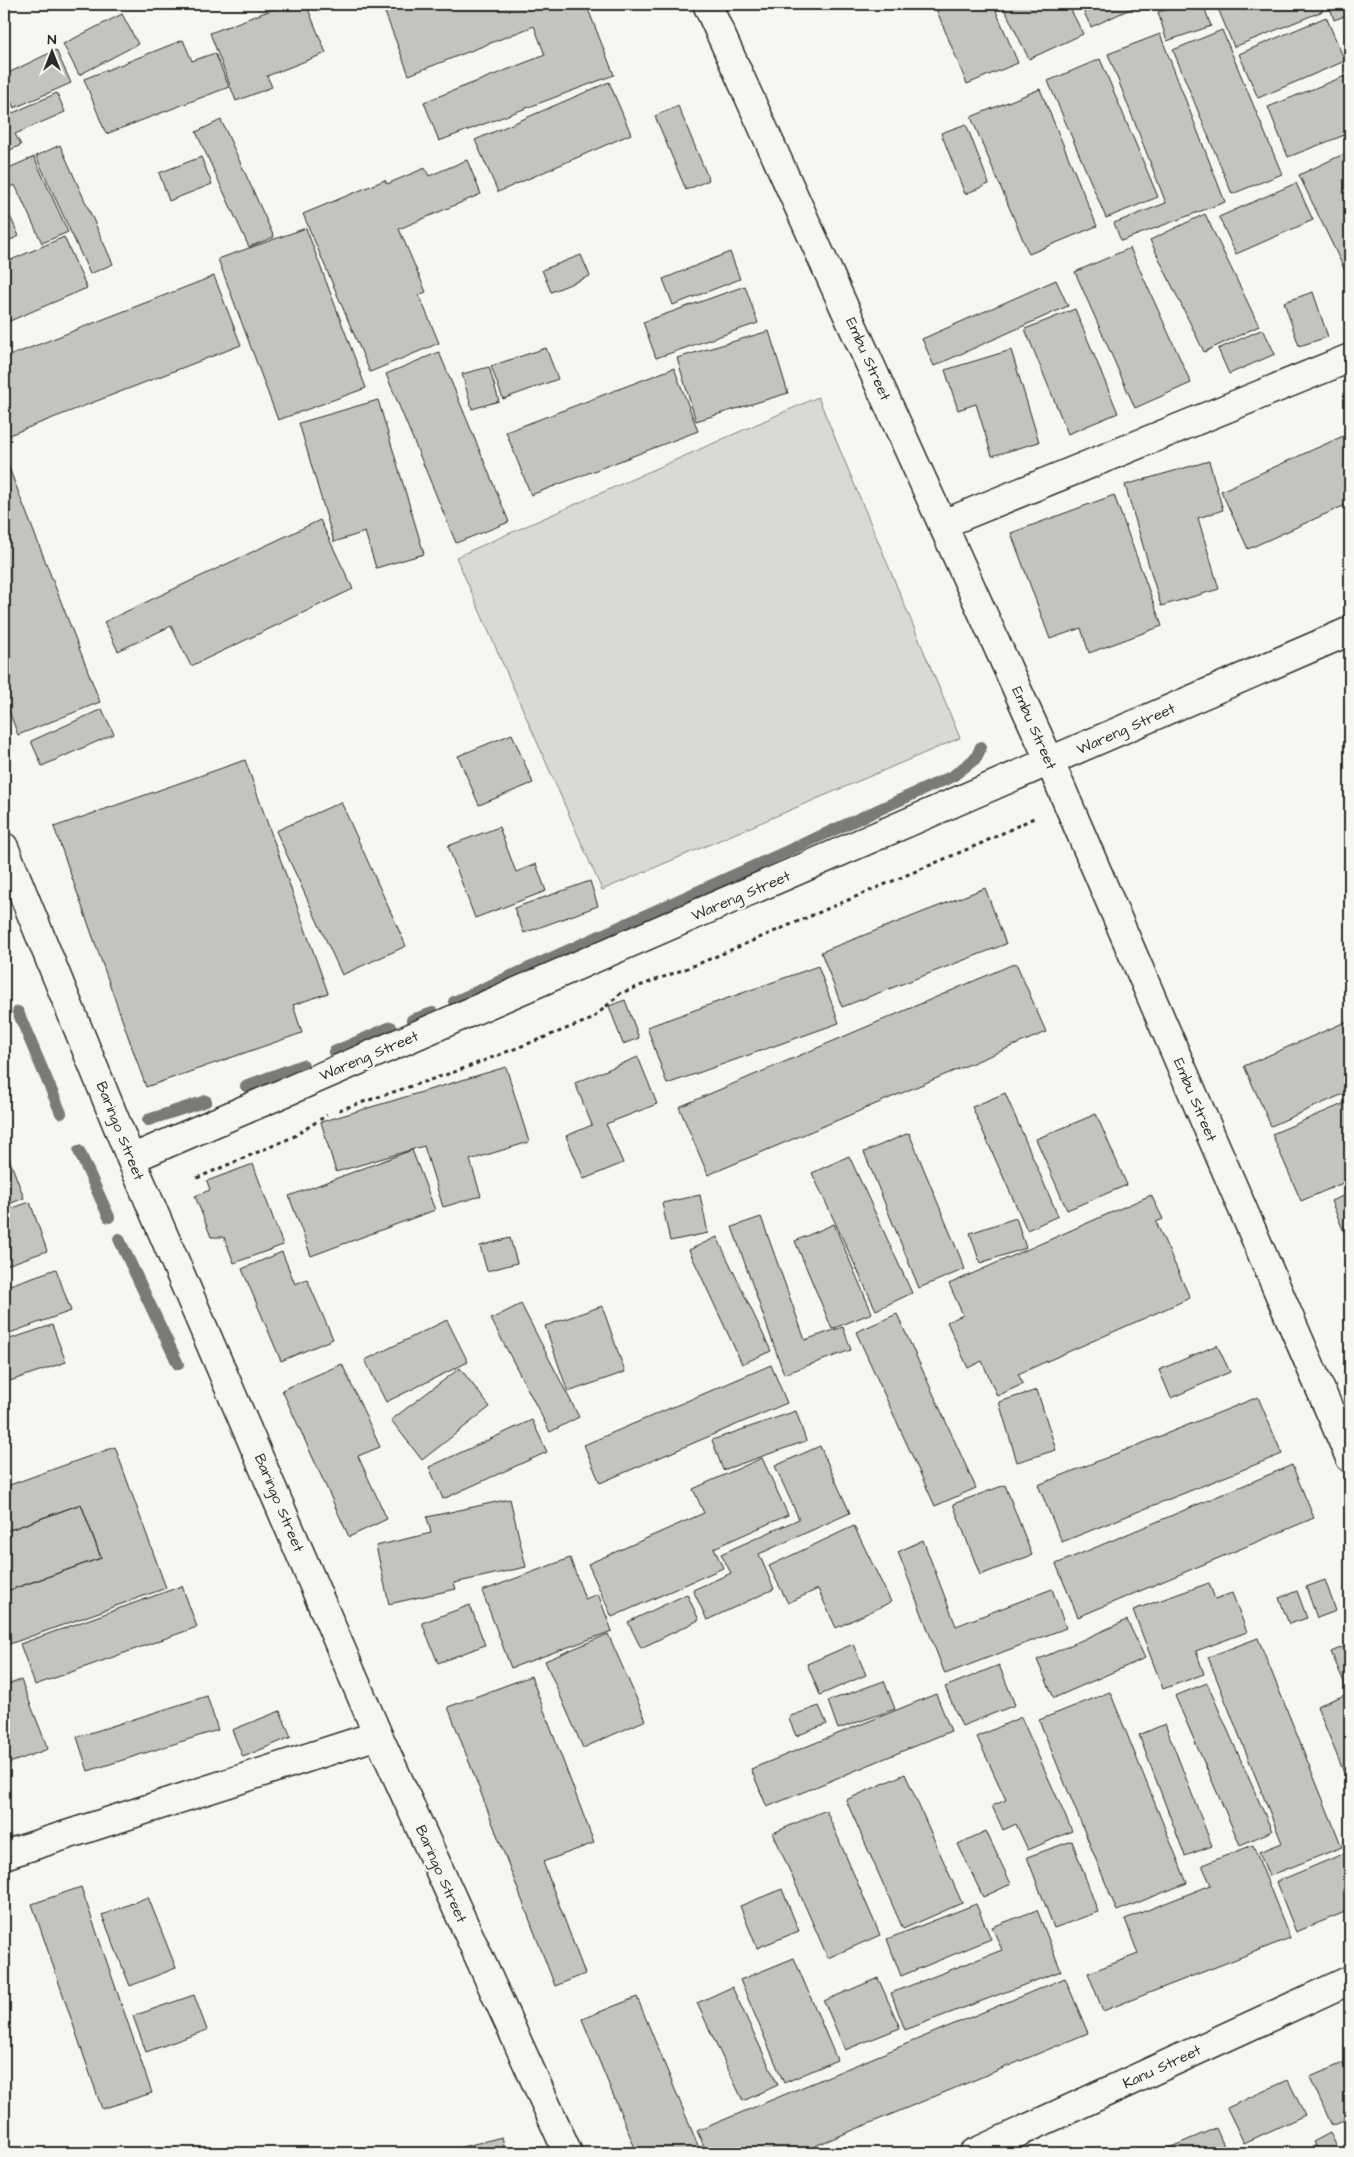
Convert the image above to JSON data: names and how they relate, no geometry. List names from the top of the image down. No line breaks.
{"streets":{"street":["Embu Street","Wareng Street","Baringo Street","Kanu Street"]},"crossings":[["Embu Street","Wareng Street"],["Wareng Street","Baringo Street"]],"north":"top"}
